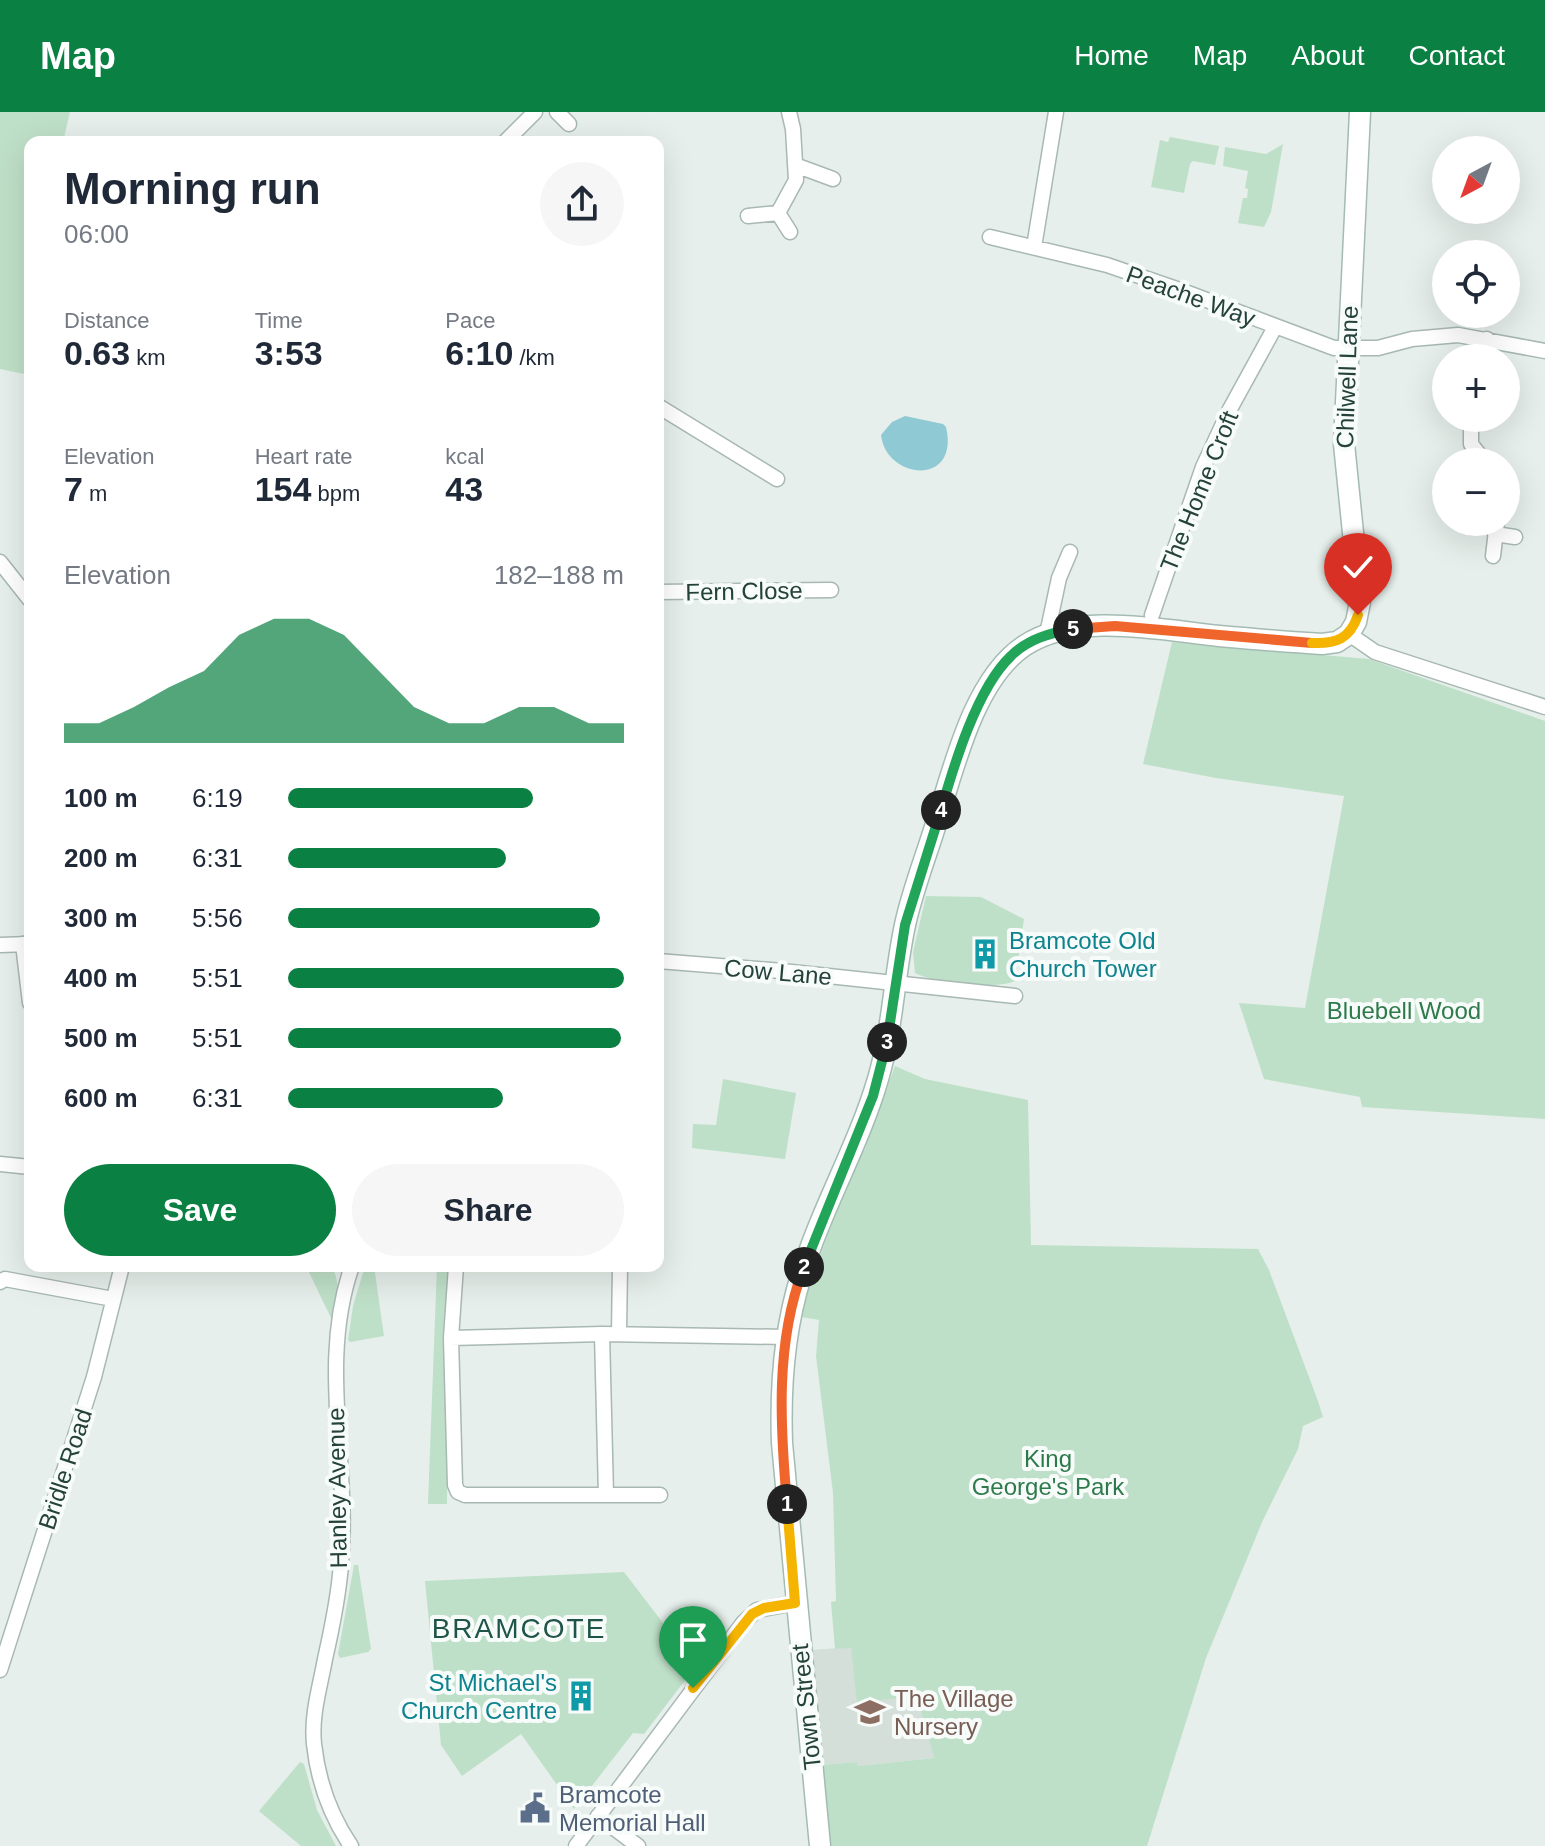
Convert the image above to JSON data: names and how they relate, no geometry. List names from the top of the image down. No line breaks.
{"streets":{"street":["Peache Way","Chilwell Lane","The Home Croft","Fern Close","Cow Lane","Bridle Road","Hanley Avenue","Town Street"]},"crossings":[["Peache Way","Chilwell Lane"],["Peache Way","The Home Croft"],["Chilwell Lane","Town Street"],["Cow Lane","Town Street"]],"districts":["BRAMCOTE"],"parks":["Bluebell Wood","King George's Park"],"places":{"building":["Bramcote Old Church Tower","St Michael's Church Centre"],"school or university":["The Village Nursery"],"public building":["Bramcote Memorial Hall"]},"north":"bottom left","page":{"header":"Map","nav":["Home","Map","About","Contact"],"map_buttons":["+","−"],"heading":["Morning run","06:00"],"stats":[["Distance","0.63 km"],["Time","3:53"],["Pace","6:10 /km"],["Elevation","7 m"],["Heart rate","154 bpm"],["kcal","43"]],"chart":["Elevation","182–188 m"],"pins":["5","4","3","2","1"],"list":[{"name":"100 m","note":"6:19"},{"name":"200 m","note":"6:31"},{"name":"300 m","note":"5:56"},{"name":"400 m","note":"5:51"},{"name":"500 m","note":"5:51"},{"name":"600 m","note":"6:31"}],"buttons":["Save","Share"]}}
